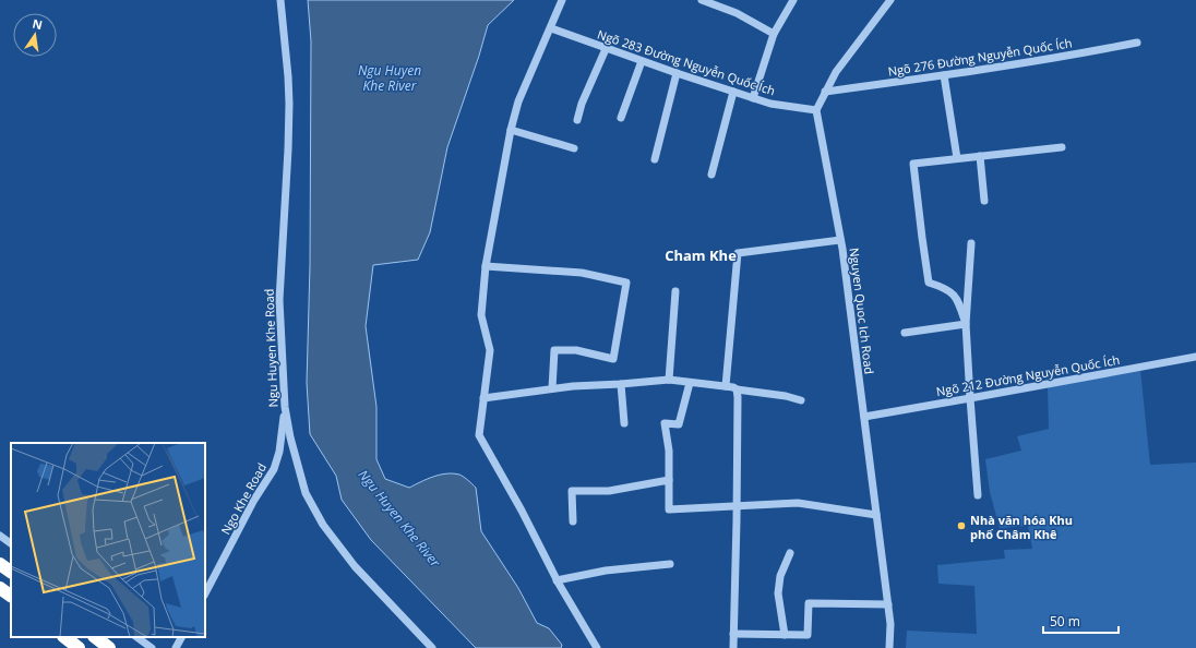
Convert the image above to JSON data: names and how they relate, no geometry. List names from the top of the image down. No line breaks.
{"streets":{"street":["Ngõ 276 Đường Nguyễn Quốc Ích","Ngõ 283 Đường Nguyễn Quốc Ích","Nguyen Quoc Ich Road","Ngu Huyen Khe Road","Ngõ 212 Đường Nguyễn Quốc Ích","Ngo Khe Road"]},"crossings":[["Ngõ 283 Đường Nguyễn Quốc Ích","Nguyen Quoc Ich Road"],["Nguyen Quoc Ich Road","Ngõ 212 Đường Nguyễn Quốc Ích"],["Ngu Huyen Khe Road","Ngo Khe Road"]],"districts":["Cham Khe"],"water":["Ngu Huyen Khe River"],"places":["Nhà văn hóa Khu phố Châm Khê"],"scale_bar":"50 m","north":"top"}
